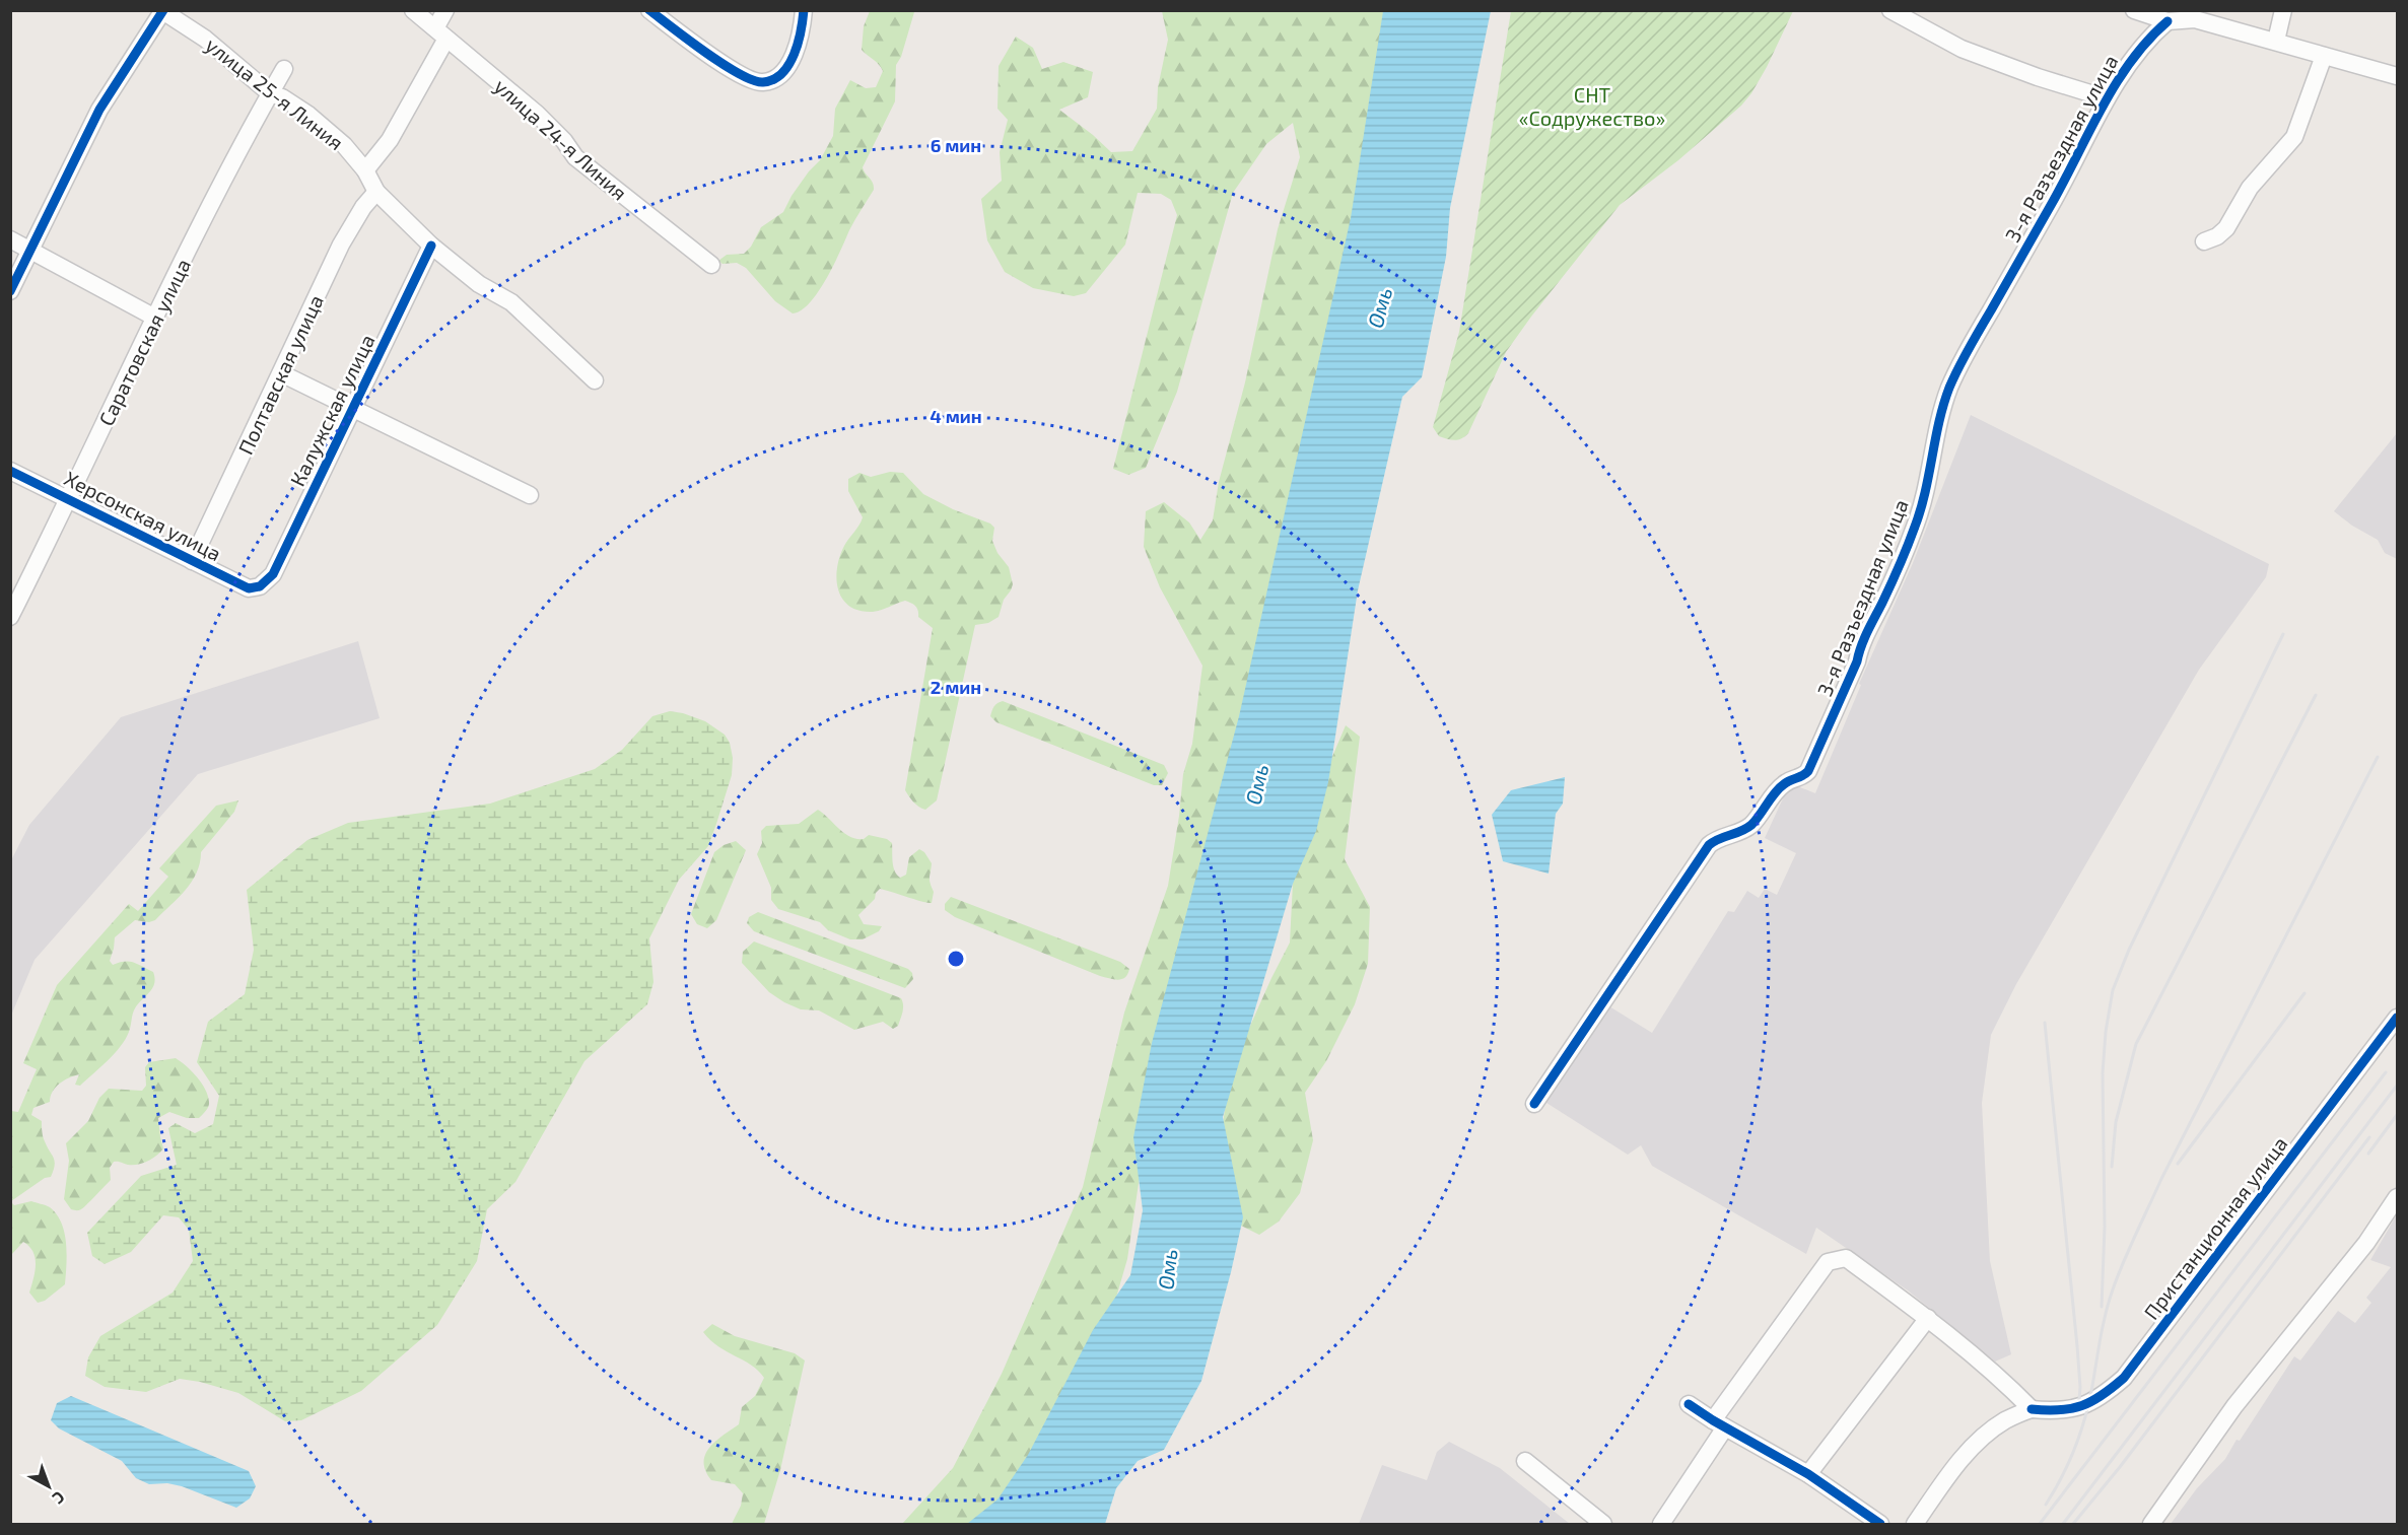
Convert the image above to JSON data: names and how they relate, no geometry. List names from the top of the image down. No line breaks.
{"streets":{"street":["улица 25-я Линия","улица 24-я Линия","3-я Разъездная улица","Саратовская улица","Полтавская улица","Калужская улица","Херсонская улица","Пристанционная улица"]},"crossings":[["улица 25-я Линия","Саратовская улица"],["улица 25-я Линия","Полтавская улица"],["улица 25-я Линия","Калужская улица"],["Саратовская улица","Херсонская улица"],["Полтавская улица","Херсонская улица"],["Калужская улица","Херсонская улица"]],"water":["Омь"],"parks":["СНТ «Содружество»"],"north":"bottom right","rings":["6 мин","4 мин","2 мин"]}
